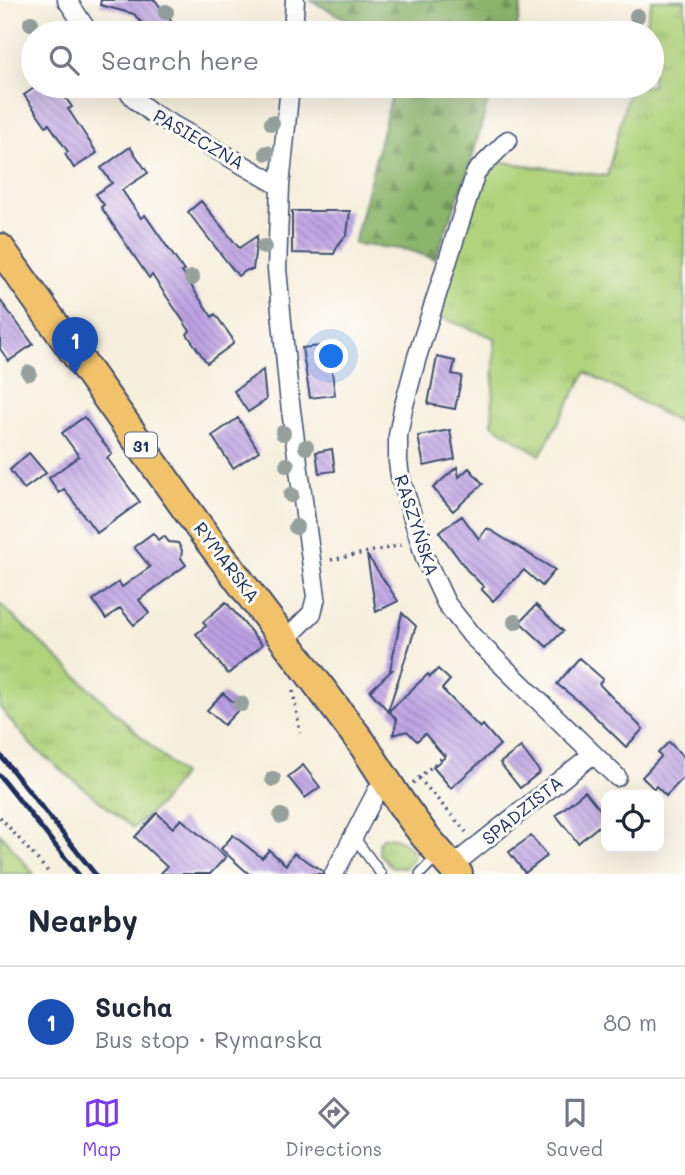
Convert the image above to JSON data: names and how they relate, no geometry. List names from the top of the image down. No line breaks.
{"streets":{"main road":["31","RYMARSKA"],"street":["PASIECZNA","RASZYŃSKA","SPADZISTA"]},"crossings":[["RASZYŃSKA","SPADZISTA"],["RYMARSKA","SPADZISTA"]],"page":{"search":"Search here","pins":"1","heading":"Nearby","list":[{"mark":"1","name":"Sucha","note":"Bus stop · Rymarska","value":"80 m"}],"nav":["Map","Directions","Saved"]}}
